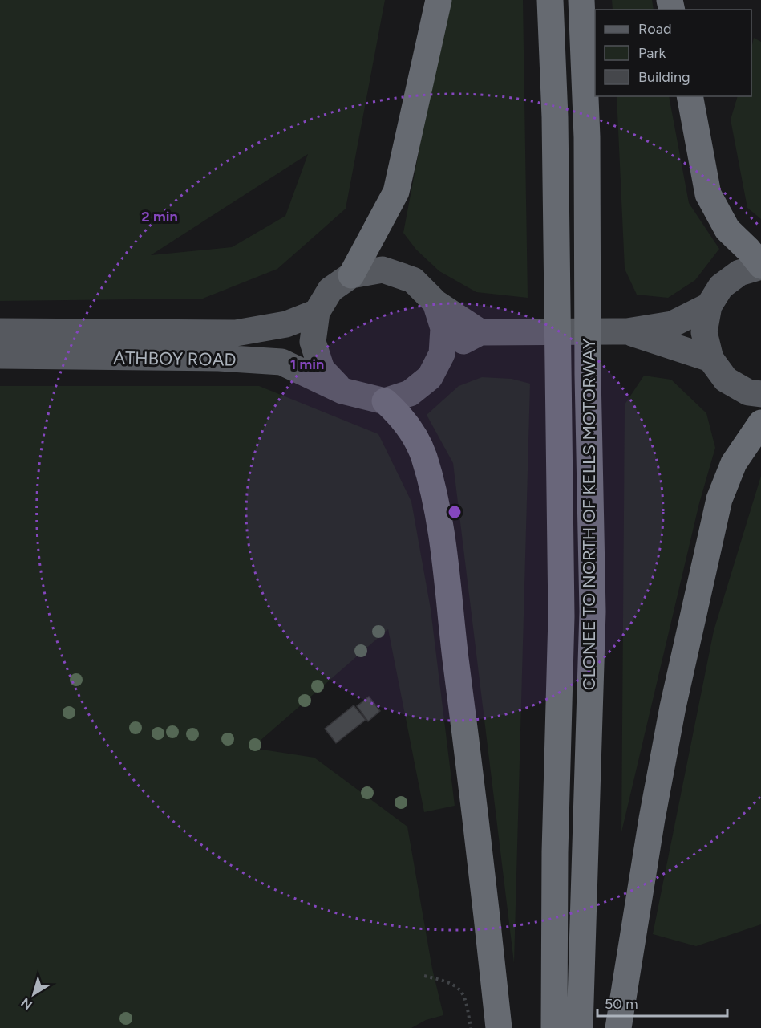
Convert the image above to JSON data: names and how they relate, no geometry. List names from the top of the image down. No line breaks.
{"streets":{"highway":["CLONEE TO NORTH OF KELLS MOTORWAY"],"main road":["ATHBOY ROAD"]},"legend":["Road","Park","Building"],"scale_bar":"50 m","north":"bottom left","rings":["2 min","1 min"]}
